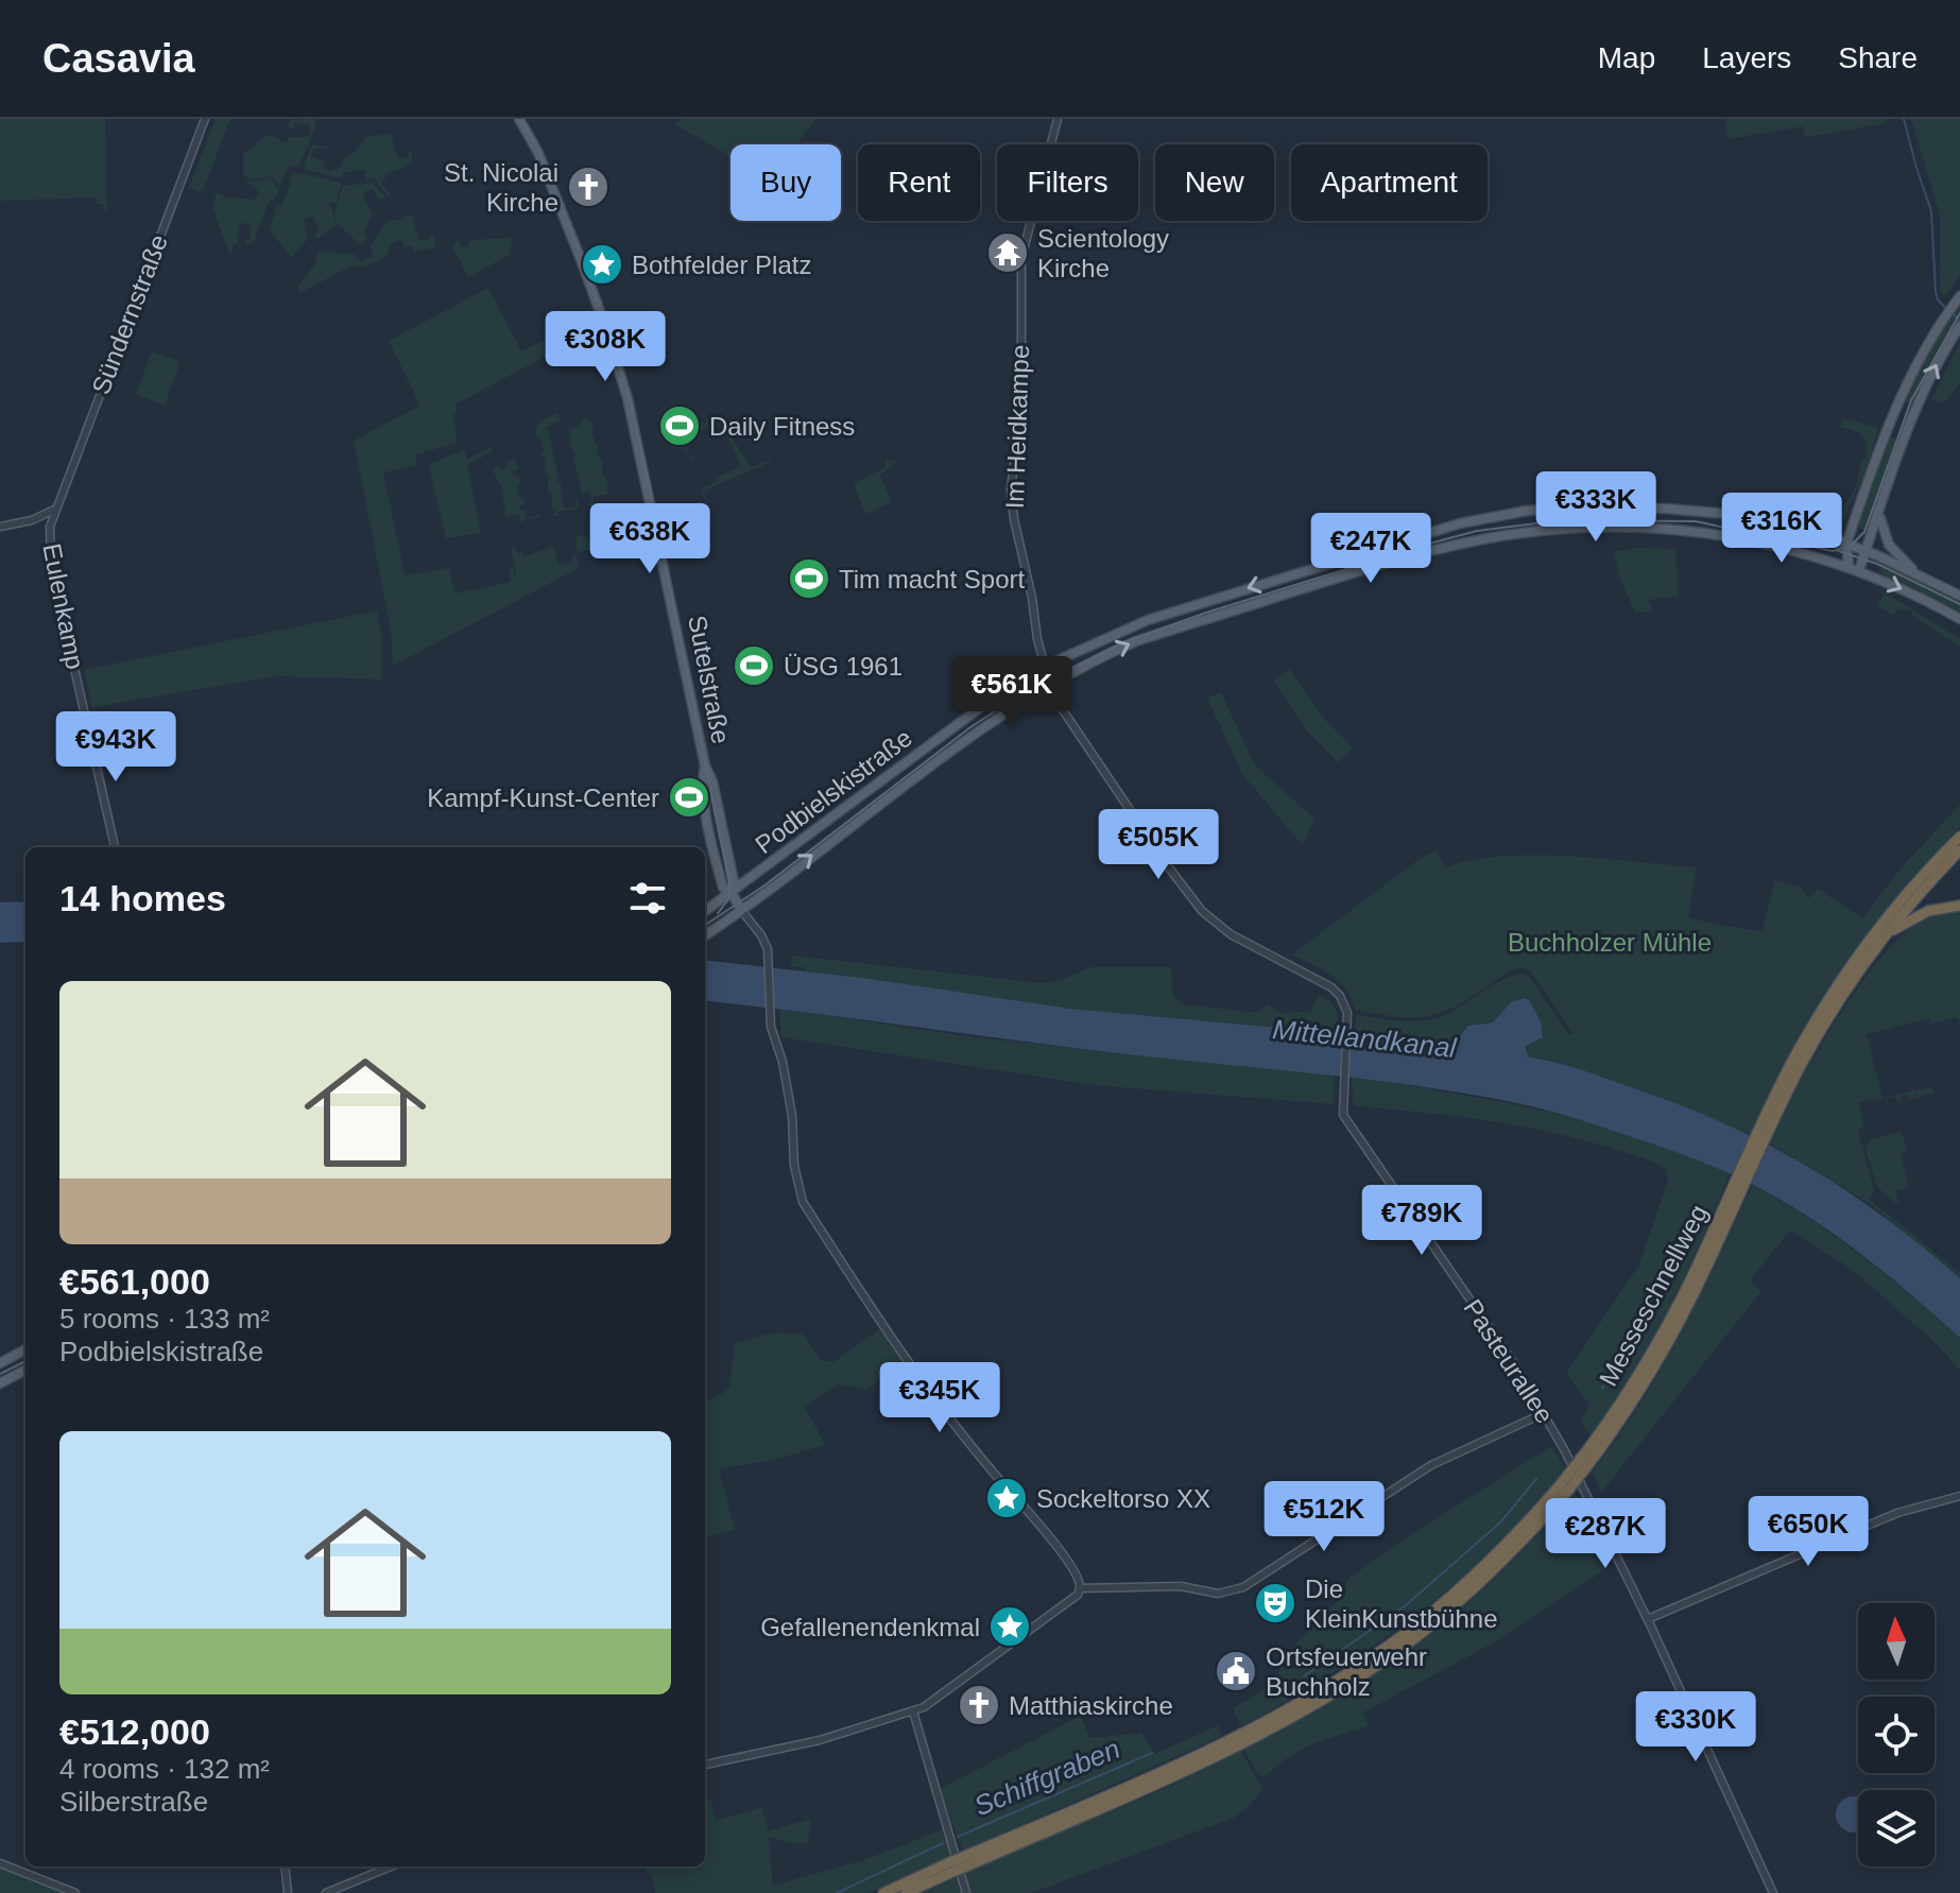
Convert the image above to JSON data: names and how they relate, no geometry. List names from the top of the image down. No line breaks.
{"streets":{"highway":["Messeschnellweg"],"main road":["Sutelstraße","Podbielskistraße"],"street":["Sündernstraße","Im Heidkampe","Eulenkamp","Pasteurallee"]},"crossings":[["Sündernstraße","Eulenkamp"],["Im Heidkampe","Podbielskistraße"],["Im Heidkampe","Pasteurallee"],["Sutelstraße","Podbielskistraße"],["Podbielskistraße","Pasteurallee"]],"water":["Mittellandkanal","Schiffgraben"],"parks":["Buchholzer Mühle"],"places":{"church":["St. Nicolai Kirche","Matthiaskirche"],"temple":["Scientology Kirche"],"place":["Bothfelder Platz","Sockeltorso XX","Gefallenendenkmal"],"sports":["Daily Fitness","Tim macht Sport","ÜSG 1961","Kampf-Kunst-Center"],"theatre":["Die KleinKunstbühne"],"public building":["Ortsfeuerwehr Buchholz"]},"north":"top","page":{"header":"Casavia","nav":["Map","Layers","Share"],"chip":["Buy","Rent","Filters","New","Apartment"],"price":["€308K","€333K","€316K","€638K","€247K","€561K","€943K","€505K","€789K","€345K","€512K","€650K","€287K","€330K"],"heading":"14 homes","list":[{"name":"€561,000","note":"5 rooms · 133 m² · Podbielskistraße"},{"name":"€512,000","note":"4 rooms · 132 m² · Silberstraße"}]}}
